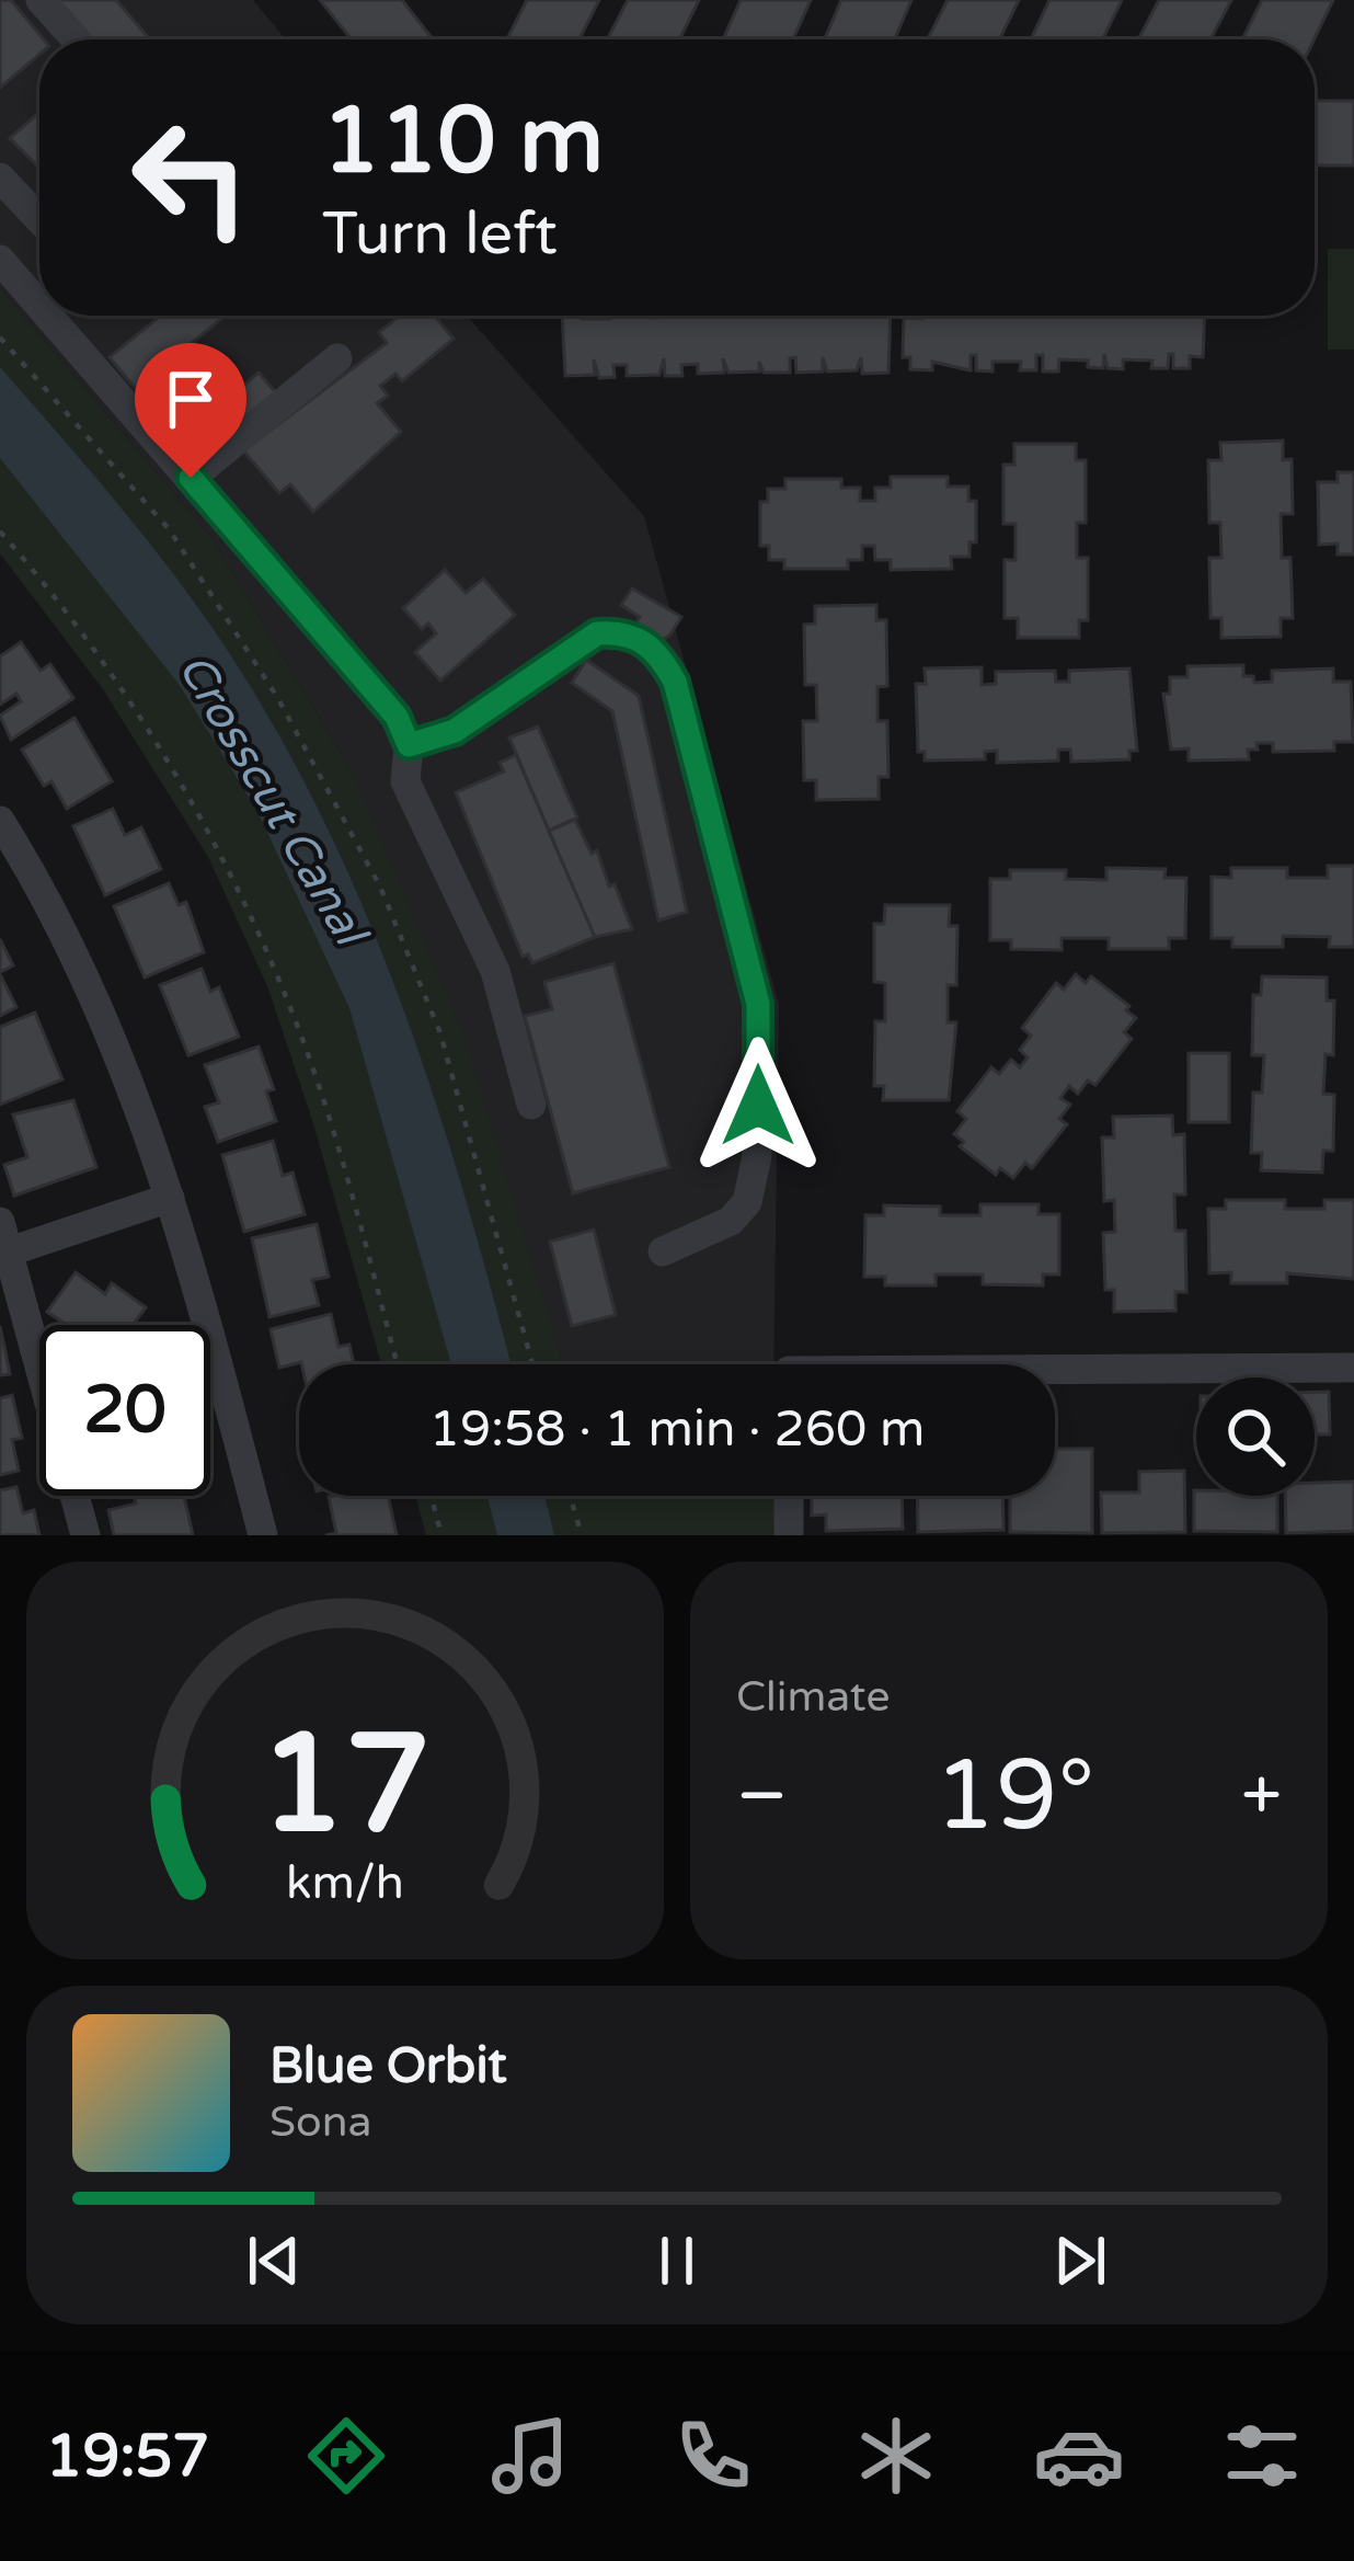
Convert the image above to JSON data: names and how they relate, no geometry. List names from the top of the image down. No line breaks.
{"water":["Crosscut Canal"],"page":{"turn":["110 m","Turn left"],"limit":"20","trip":"19:58 · 1 min · 260 m","tile":"Climate","heat":["−","19°","+"],"song":["Blue Orbit","Sona"],"tabs":"19:57","gauge":["17","km/h"]}}
